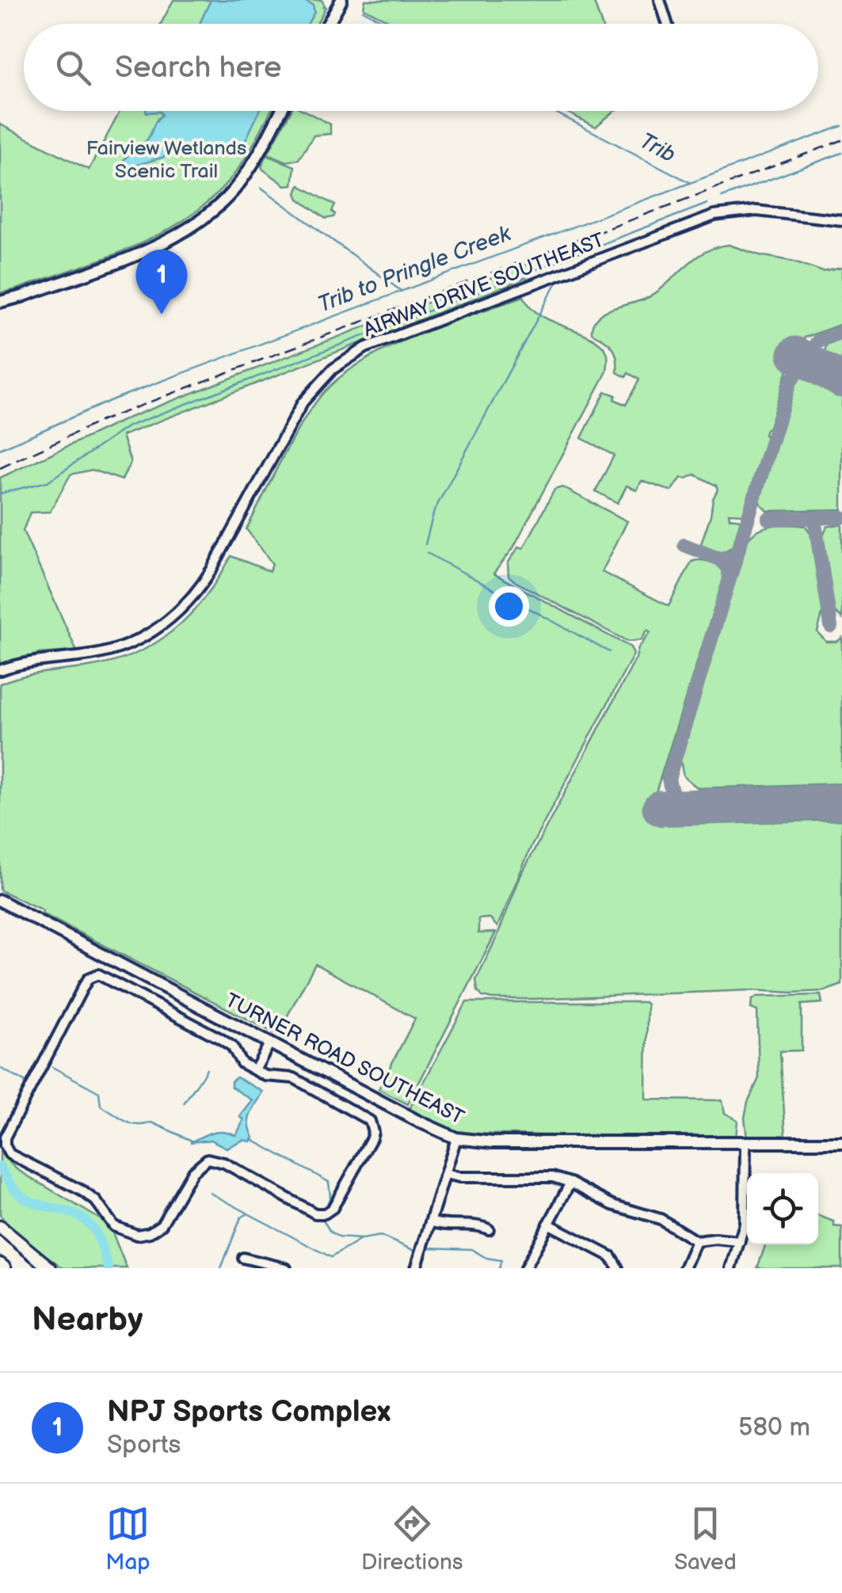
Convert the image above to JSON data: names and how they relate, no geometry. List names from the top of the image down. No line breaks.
{"streets":{"main road":["TURNER ROAD SOUTHEAST"],"street":["AIRWAY DRIVE SOUTHEAST"]},"water":["Trib","Trib to Pringle Creek"],"parks":["Fairview Wetlands Scenic Trail"],"page":{"search":"Search here","pins":"1","heading":"Nearby","list":[{"mark":"1","name":"NPJ Sports Complex","note":"Sports","value":"580 m"}],"nav":["Map","Directions","Saved"]}}
